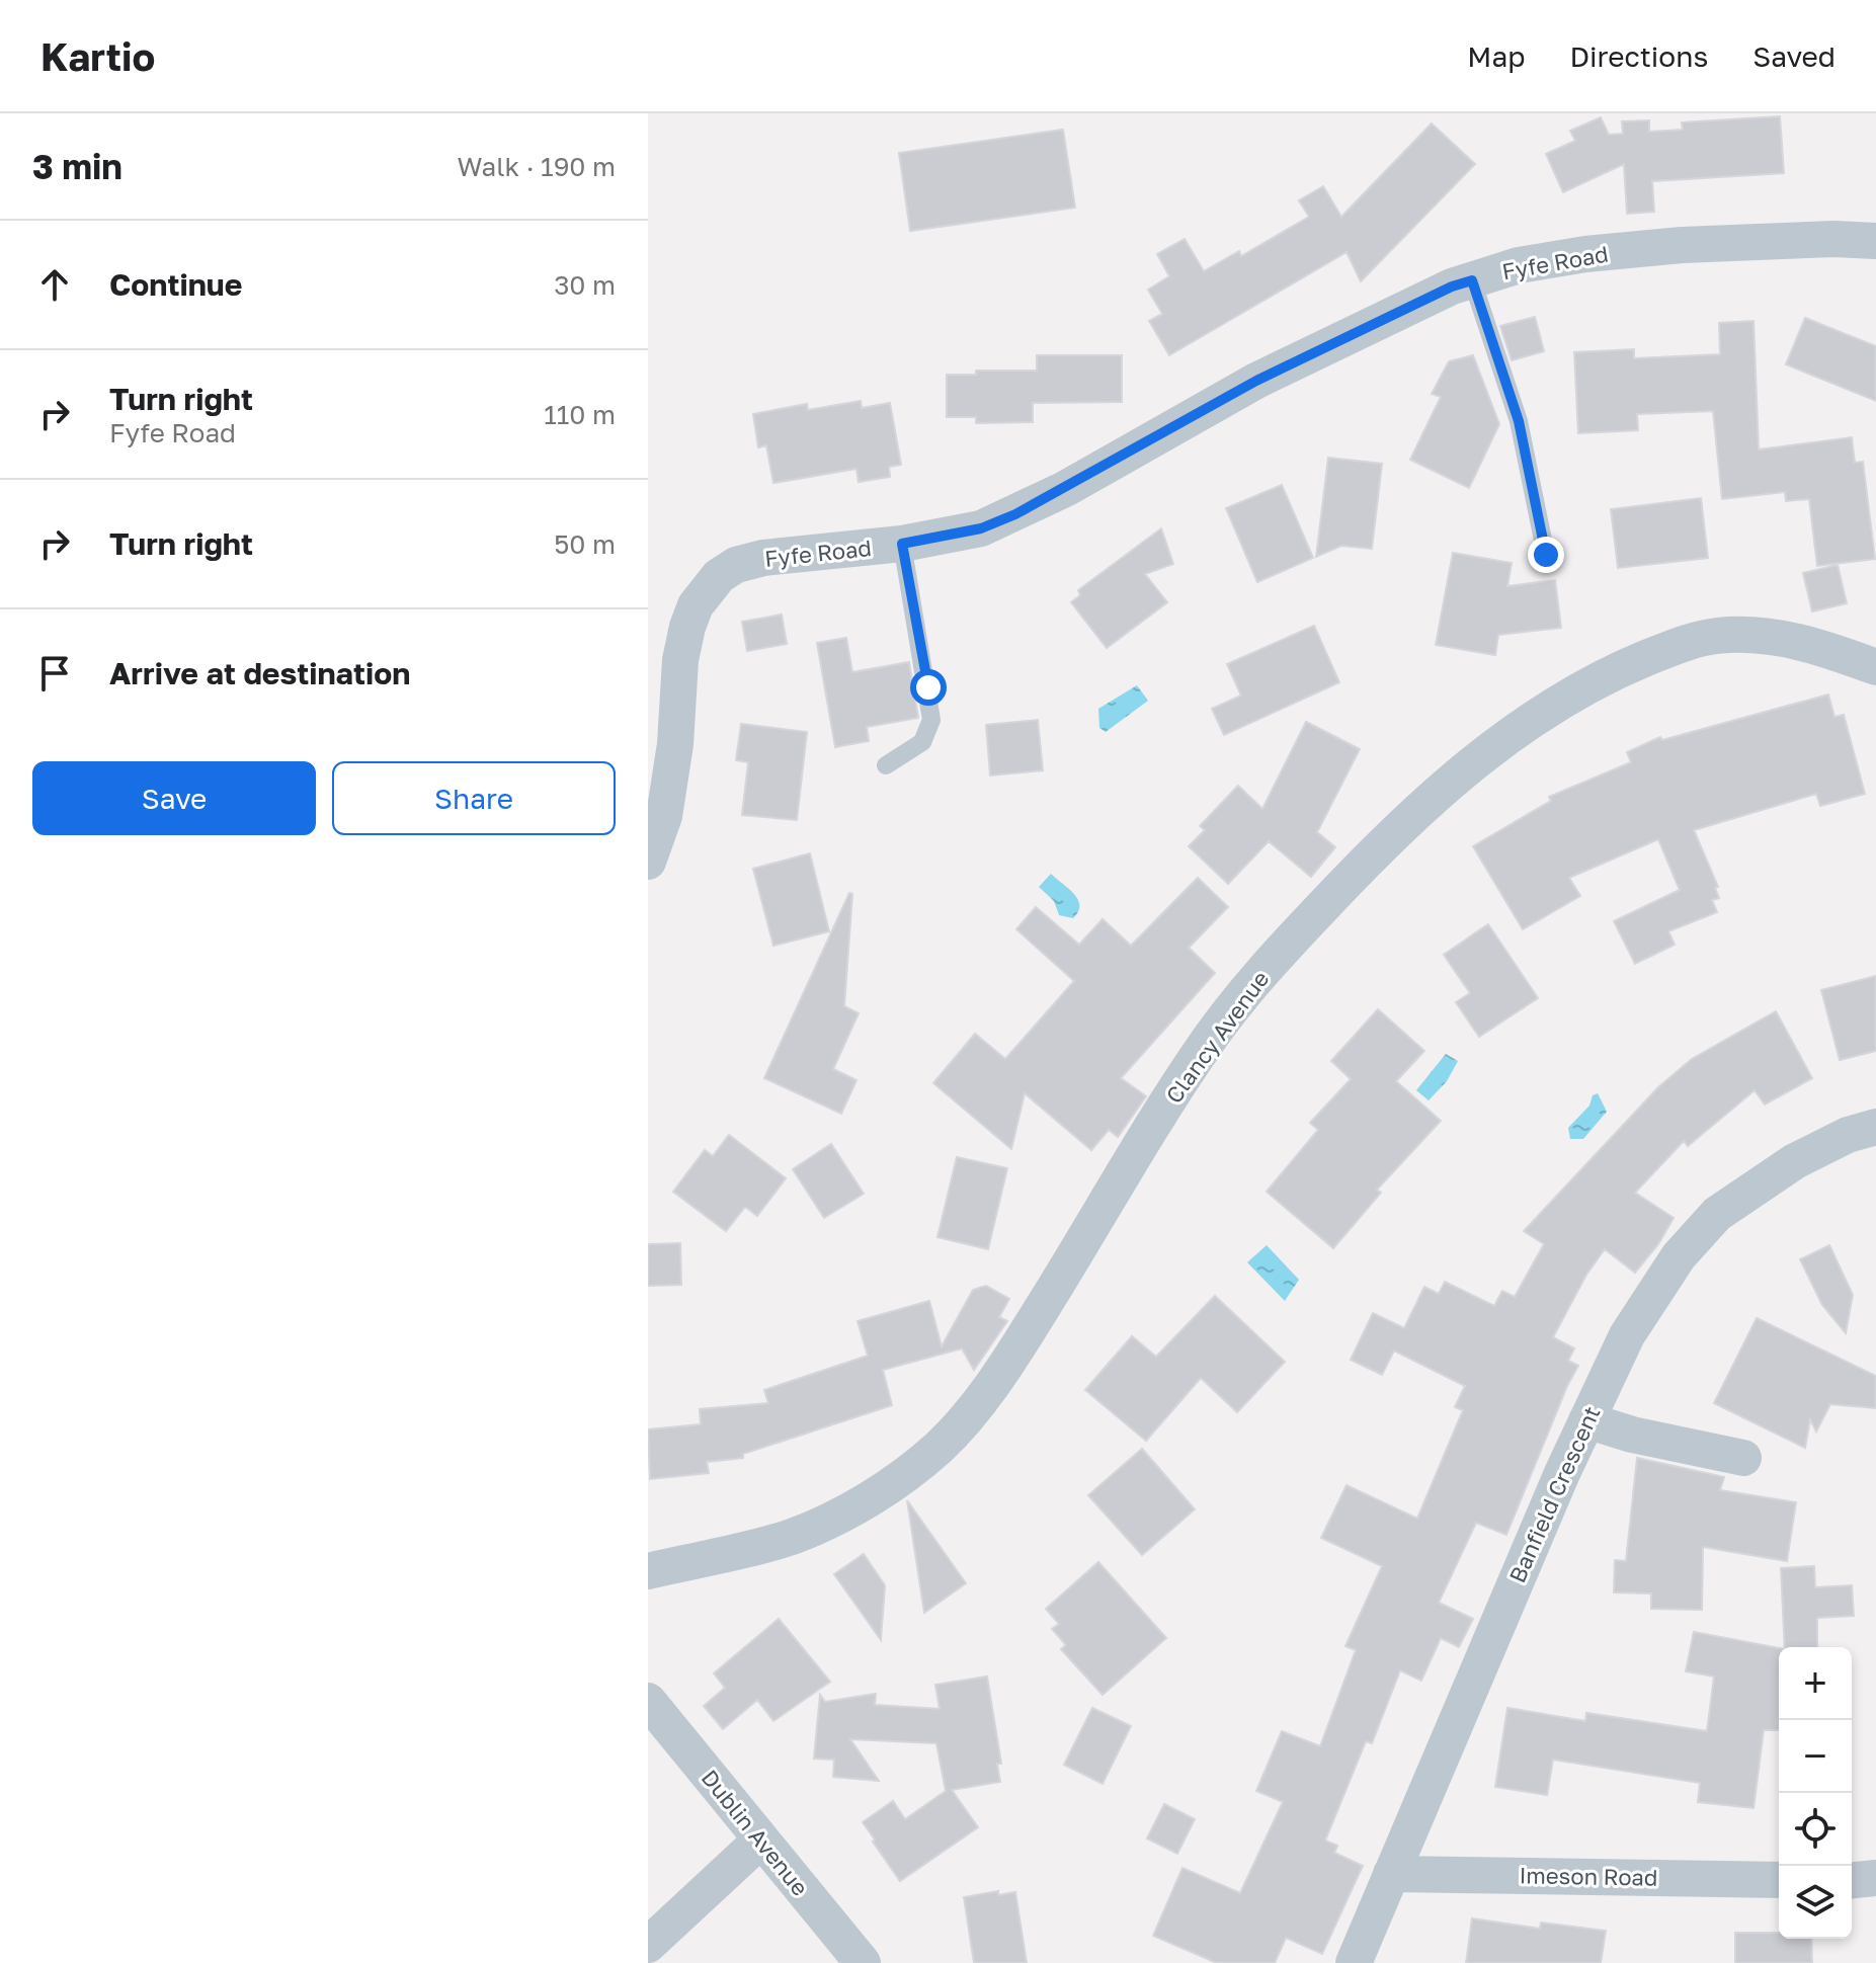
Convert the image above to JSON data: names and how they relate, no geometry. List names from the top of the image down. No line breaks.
{"streets":{"street":["Fyfe Road","Clancy Avenue","Banfield Crescent","Dublin Avenue","Imeson Road"]},"crossings":[["Banfield Crescent","Imeson Road"]],"page":{"header":"Kartio","nav":["Map","Directions","Saved"],"heading":["3 min","Walk · 190 m"],"list":[["Continue","30 m"],["Turn right","Fyfe Road","110 m"],["Turn right","50 m"],"Arrive at destination"],"buttons":["Save","Share"],"map_buttons":["+","−"]}}
